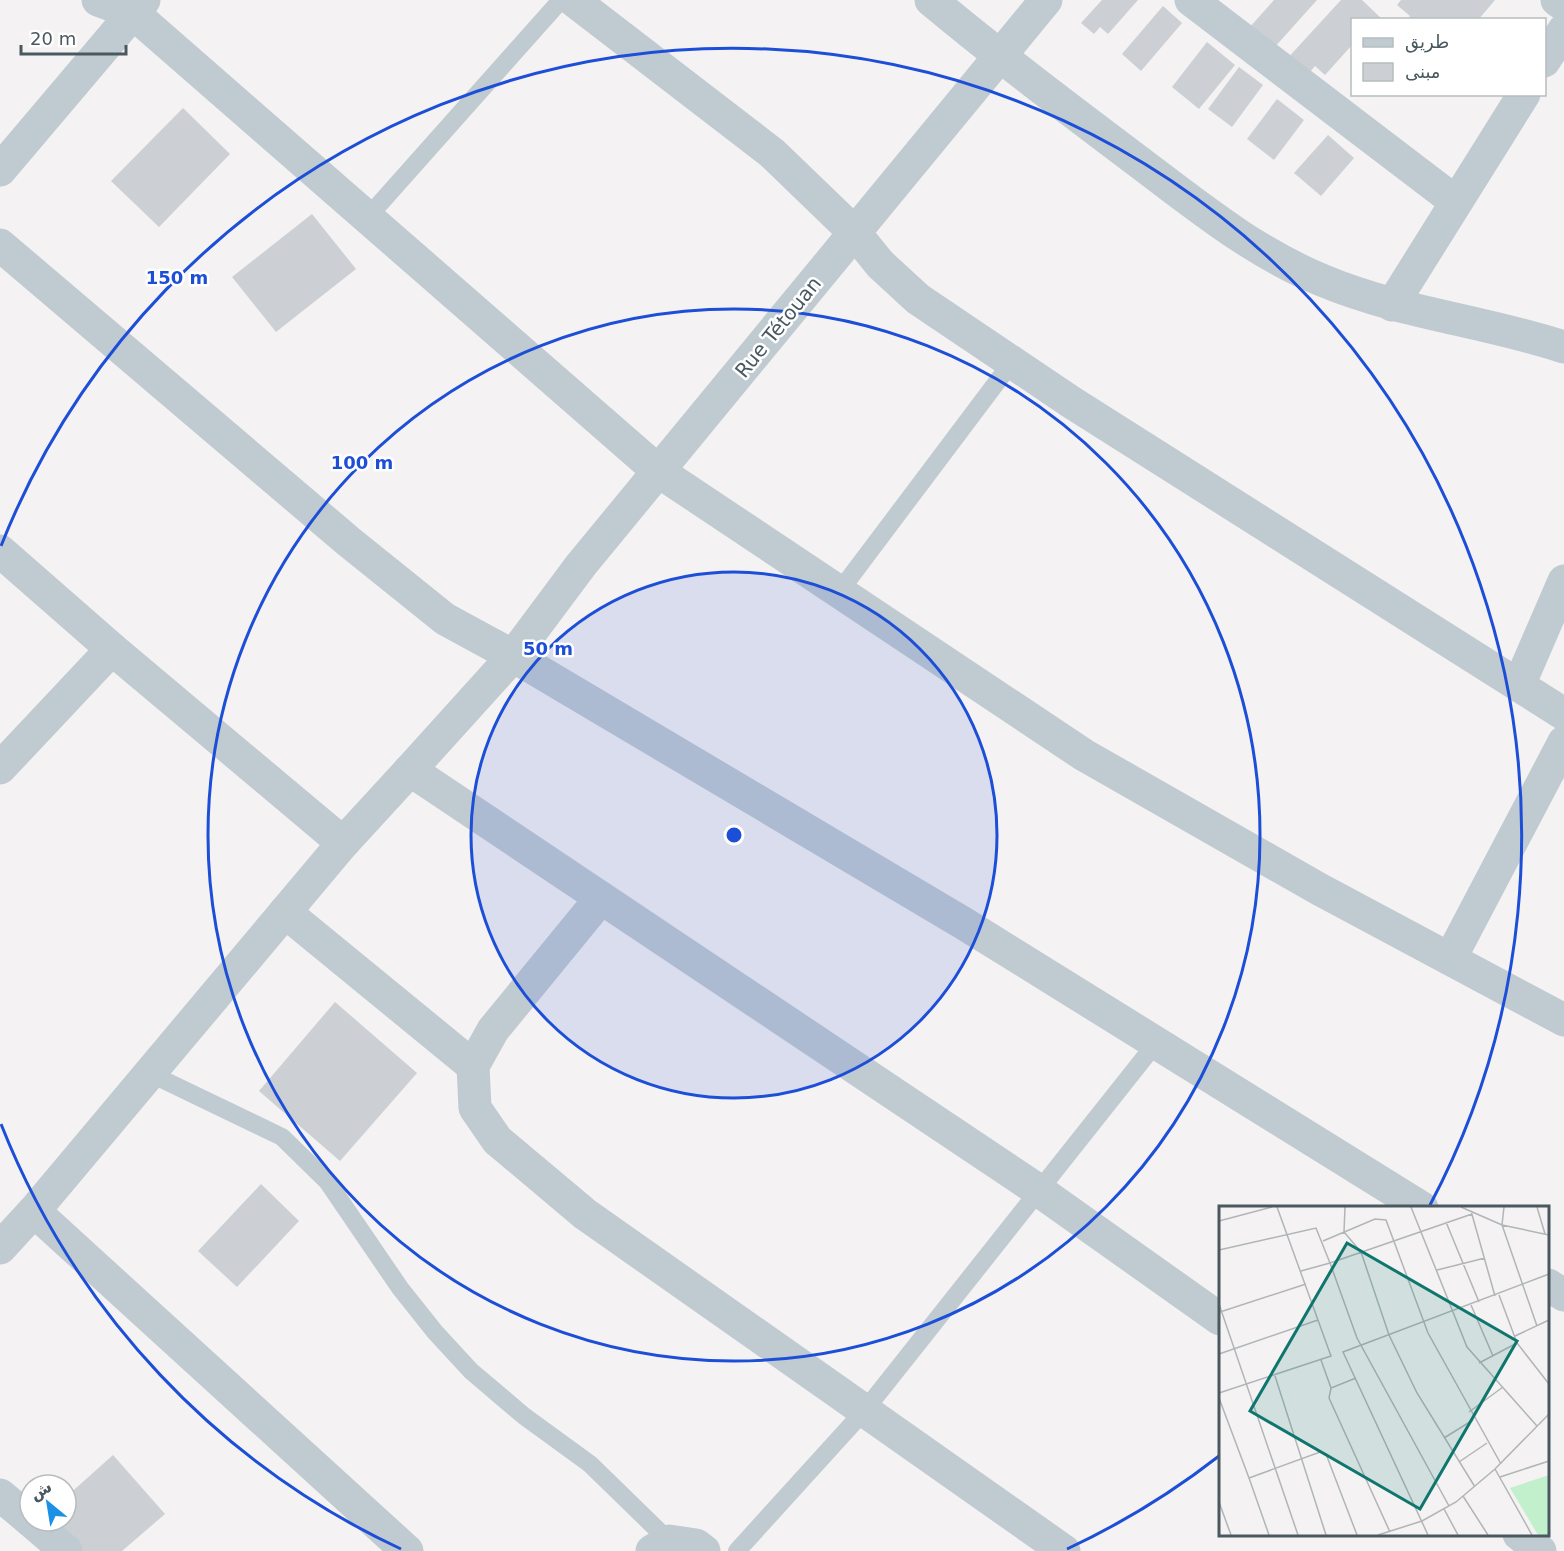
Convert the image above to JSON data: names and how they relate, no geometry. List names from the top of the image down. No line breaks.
{"streets":{"street":["Rue Tétouan"]},"legend":["طريق","مبنى"],"scale_bar":"20 m","north":"top left","rings":["150 m","100 m","50 m"]}
